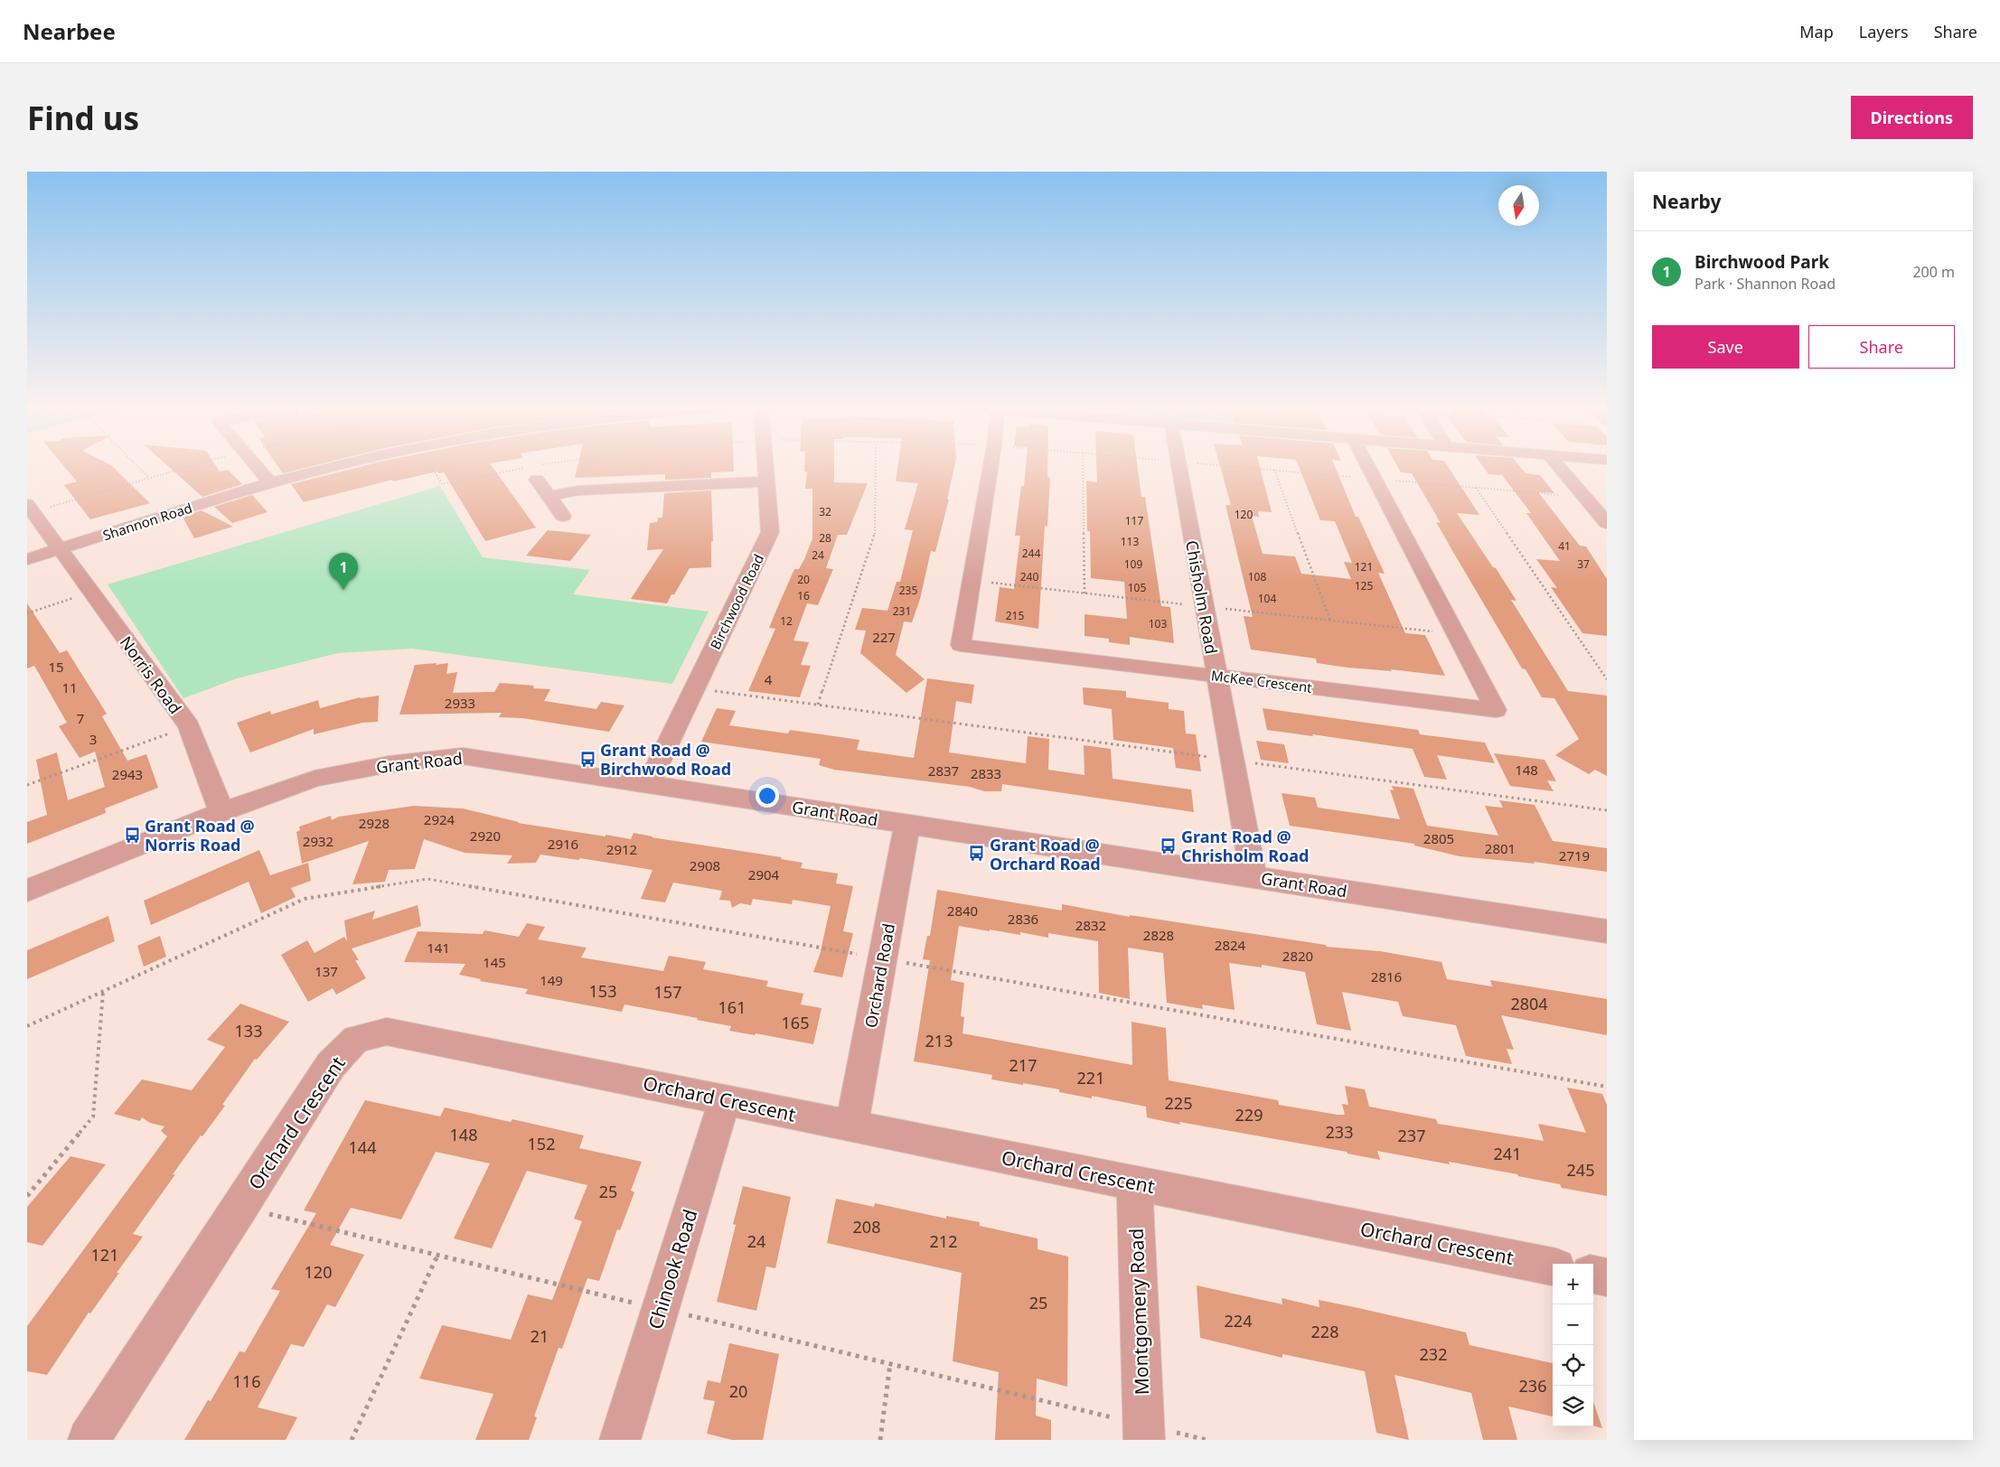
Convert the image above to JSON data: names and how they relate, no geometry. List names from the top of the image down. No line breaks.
{"streets":{"street":["Shannon Road","Chisholm Road","Birchwood Road","Norris Road","McKee Crescent","Grant Road","Orchard Road","Orchard Crescent","Chinook Road","Montgomery Road"]},"crossings":[["Shannon Road","Norris Road"],["Chisholm Road","McKee Crescent"],["Chisholm Road","Grant Road"],["Birchwood Road","Grant Road"],["Norris Road","Grant Road"],["Grant Road","Orchard Road"],["Orchard Road","Orchard Crescent"],["Orchard Crescent","Chinook Road"],["Orchard Crescent","Montgomery Road"]],"places":{"bus stop":["Grant Road @ Birchwood Road","Grant Road @ Norris Road","Grant Road @ Chrisholm Road","Grant Road @ Orchard Road"]},"house_numbers":["32","120","117","28","113","41","244","24","109","37","121","240","108","20","125","105","235","16","104","231","215","12","103","227","15","4","11","2933","7","3","148","2837","2833","2943","2924","2928","2920","2805","2932","2916","2801","2912","2719","2908","2904","2840","2836","2832","2828","2824","141","2820","145","137","2816","149","153","157","2804","161","165","133","213","217","221","225","229","233","148","237","152","144","241","245","25","208","24","212","121","120","25","224","228","21","232","116","236","20"],"north":"bottom","page":{"header":"Nearbee","nav":["Map","Layers","Share"],"buttons":["Directions",["Save","Share"]],"title":"Find us","heading":"Nearby","list":[{"mark":"1","name":"Birchwood Park","note":"Park · Shannon Road","value":"200 m"}],"pins":"1","map_buttons":["+","−"]}}
